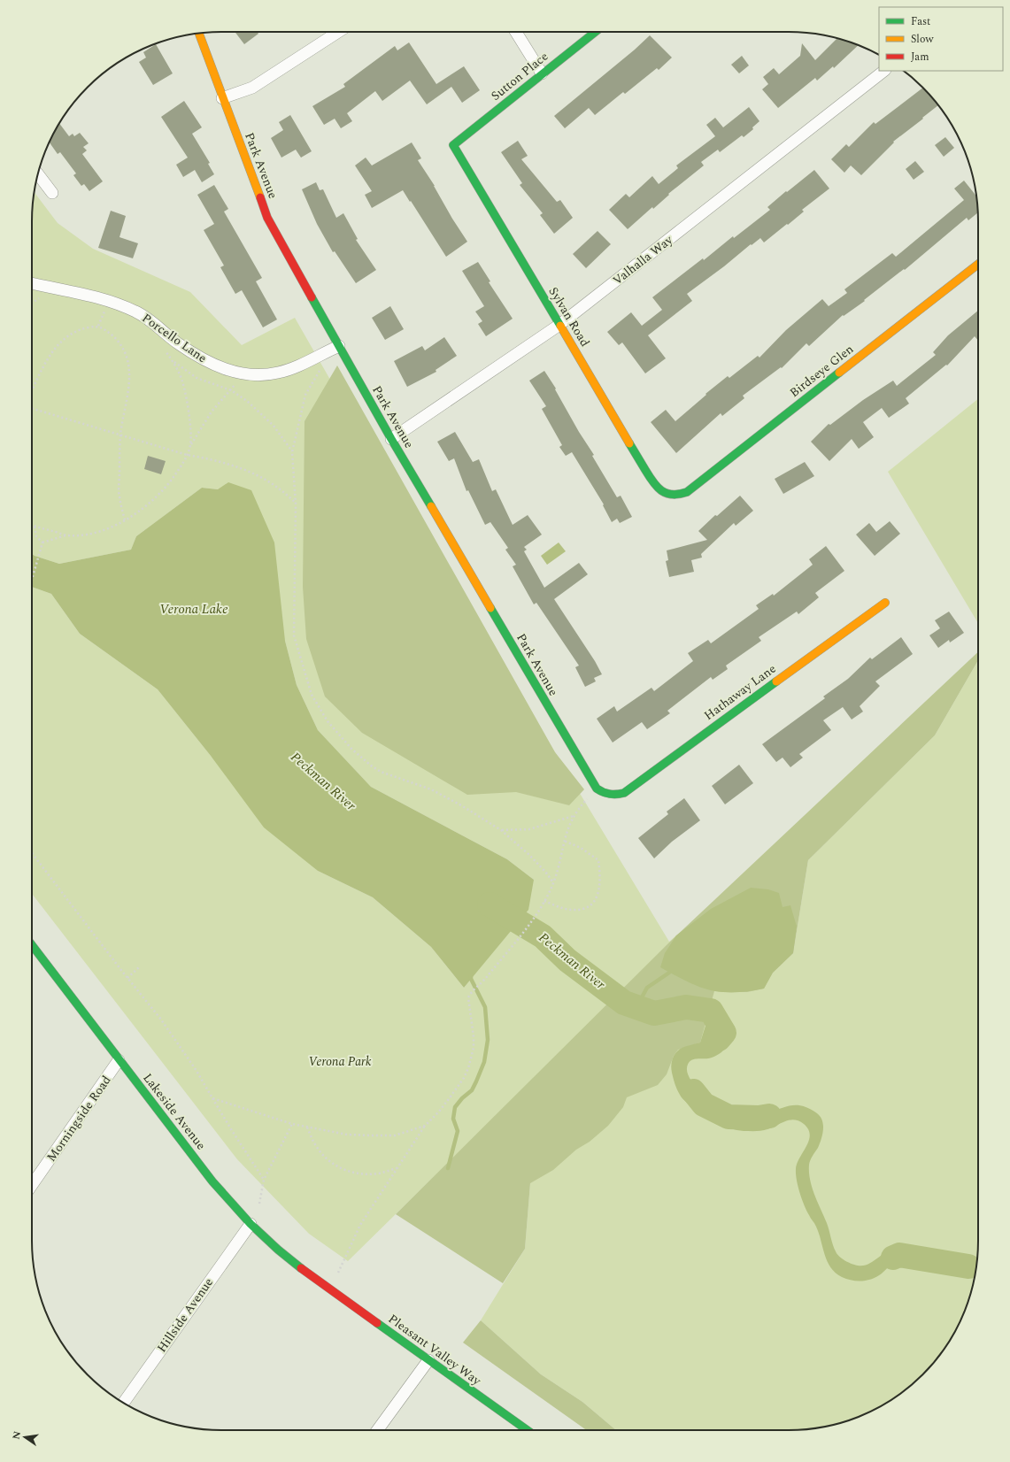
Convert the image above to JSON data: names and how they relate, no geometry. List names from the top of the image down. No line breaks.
{"streets":{"street":["Sutton Place","Park Avenue","Valhalla Way","Sylvan Road","Porcello Lane","Birdseye Glen","Hathaway Lane","Lakeside Avenue","Morningside Road","Hillside Avenue","Pleasant Valley Way"]},"crossings":[["Sutton Place","Sylvan Road"],["Park Avenue","Valhalla Way"],["Park Avenue","Porcello Lane"],["Park Avenue","Hathaway Lane"],["Valhalla Way","Sylvan Road"],["Sylvan Road","Birdseye Glen"],["Lakeside Avenue","Morningside Road"],["Lakeside Avenue","Hillside Avenue"],["Lakeside Avenue","Pleasant Valley Way"]],"water":["Verona Lake","Peckman River"],"parks":["Verona Park"],"legend":["Fast","Slow","Jam"],"north":"left"}
